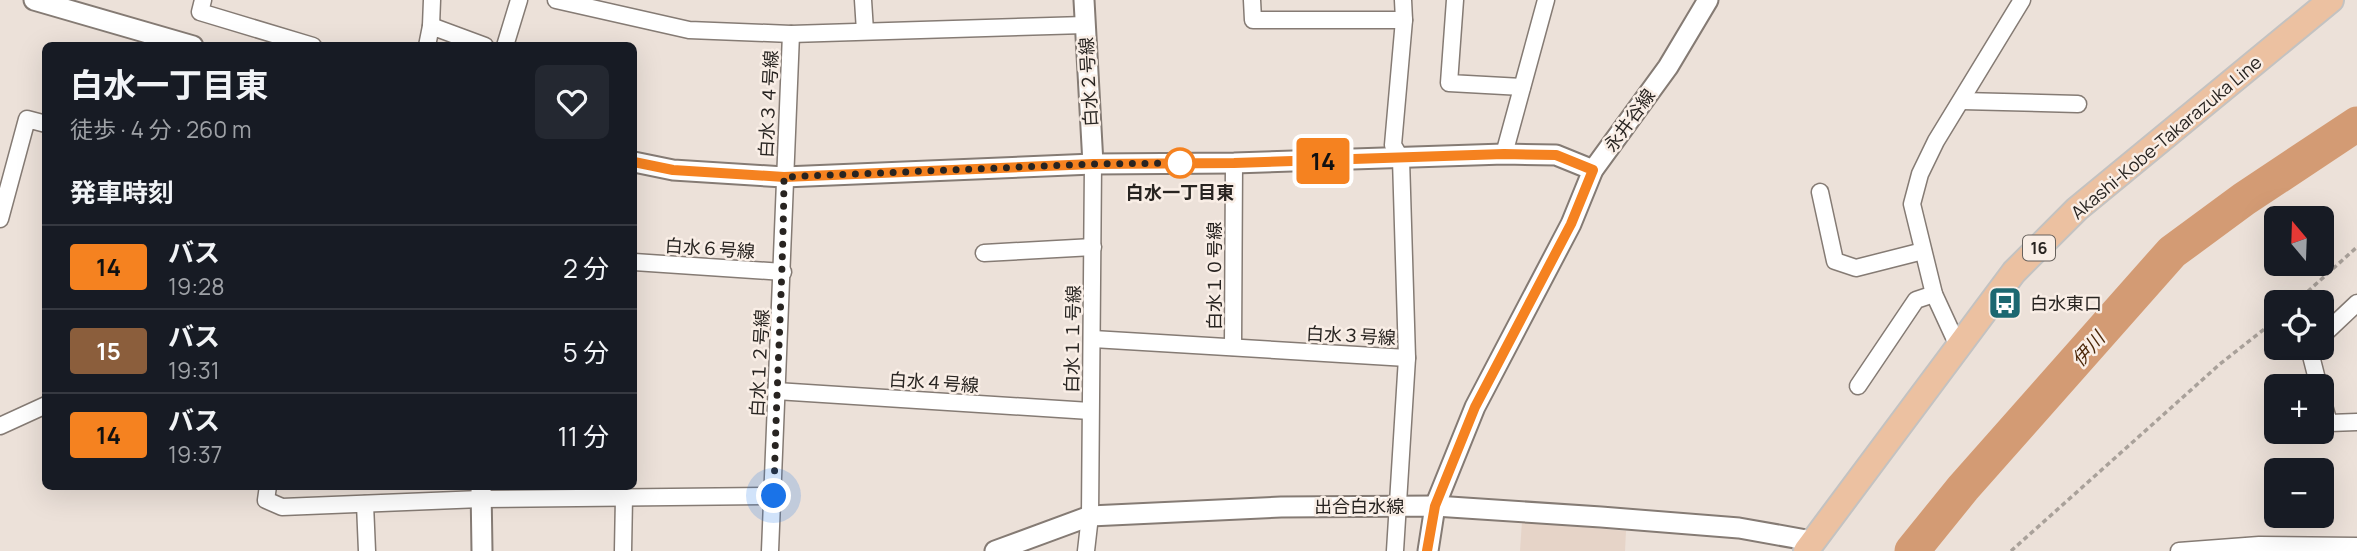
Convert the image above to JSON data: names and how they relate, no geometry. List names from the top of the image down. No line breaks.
{"streets":{"main road":["Akashi-Kobe-Takarazuka Line","16"],"street":["白水２号線","白水３４号線","永井谷線","白水６号線","白水１０号線","白水３号線","白水１１号線","白水１２号線","白水４号線","出合白水線"]},"crossings":[["白水２号線","白水１１号線"],["白水３４号線","白水１２号線"],["永井谷線","出合白水線"],["Akashi-Kobe-Takarazuka Line","出合白水線"],["白水６号線","白水１２号線"],["白水１０号線","白水３号線"],["白水３号線","白水１１号線"],["白水１１号線","白水４号線"],["白水１１号線","出合白水線"],["白水１２号線","白水４号線"]],"water":["伊川"],"places":{"other":["白水一丁目東"],"bus stop":["白水東口"]},"lines":["bus line 14"],"north":"top","page":{"on_map":"14","heading":[["白水一丁目東","徒歩 · 4 分 · 260 m"],"発車時刻"],"map_buttons":["+","−"],"list":[{"mark":"14","name":"バス","note":"19:28","value":"2 分"},{"mark":"15","name":"バス","note":"19:31","value":"5 分"},{"mark":"14","name":"バス","note":"19:37","value":"11 分"}]}}
